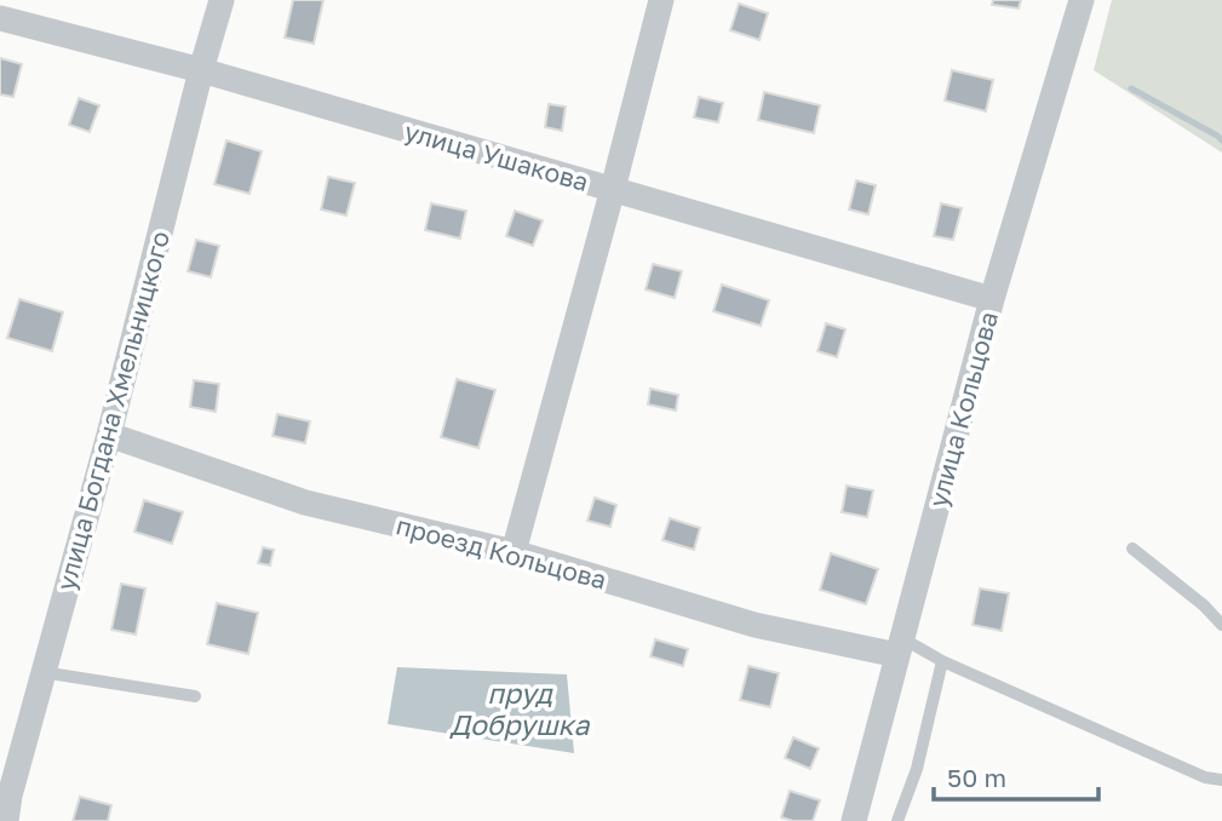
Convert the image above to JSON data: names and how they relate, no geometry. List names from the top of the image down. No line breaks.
{"streets":{"street":["улица Ушакова","улица Кольцова","улица Богдана Хмельницкого","проезд Кольцова"]},"crossings":[["улица Ушакова","улица Кольцова"],["улица Ушакова","улица Богдана Хмельницкого"],["улица Кольцова","проезд Кольцова"],["улица Богдана Хмельницкого","проезд Кольцова"]],"water":["пруд Добрушка"],"scale_bar":"50 m"}
